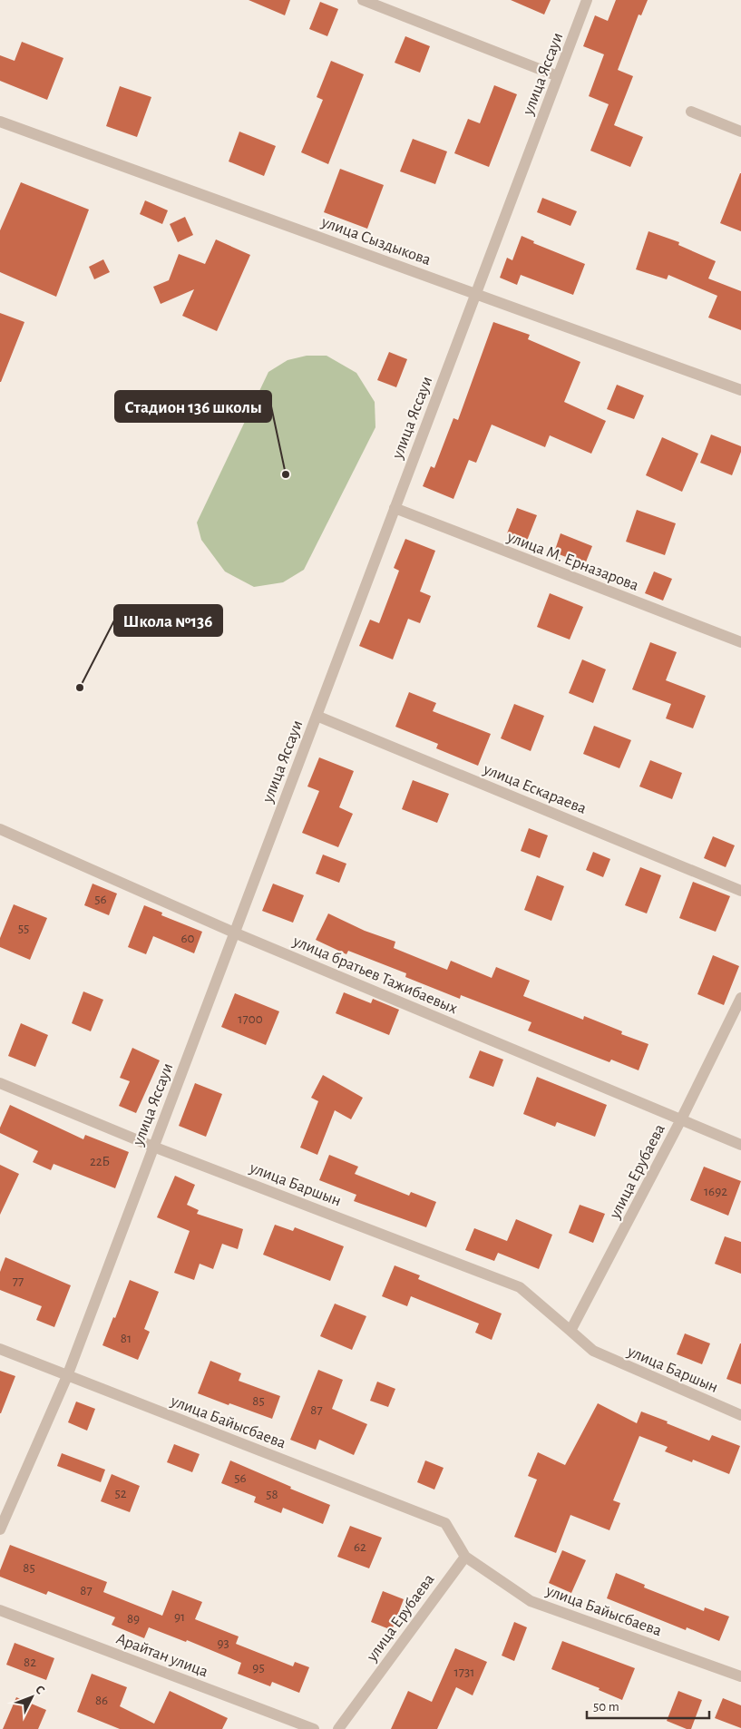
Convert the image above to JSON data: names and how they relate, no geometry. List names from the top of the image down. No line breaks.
{"streets":{"street":["улица Яссауи","улица Сыздыкова","улица М. Ерназарова","улица Ескараева","улица братьев Тажибаевых","улица Ерубаева","улица Баршын","улица Байысбаева","Арайтан улица"]},"crossings":[["улица Яссауи","улица Сыздыкова"],["улица Яссауи","улица М. Ерназарова"],["улица Яссауи","улица Ескараева"],["улица Яссауи","улица братьев Тажибаевых"],["улица Яссауи","улица Баршын"],["улица Яссауи","улица Байысбаева"],["улица братьев Тажибаевых","улица Ерубаева"],["улица Ерубаева","улица Баршын"],["улица Ерубаева","улица Байысбаева"]],"places":["Стадион 136 школы","Школа №136"],"house_numbers":["56","55","60","1700","22Б","1692","77","81","85","87","56","52","58","62","85","87","91","89","93","82","95","1731","86"],"scale_bar":"50 m","north":"top right"}
